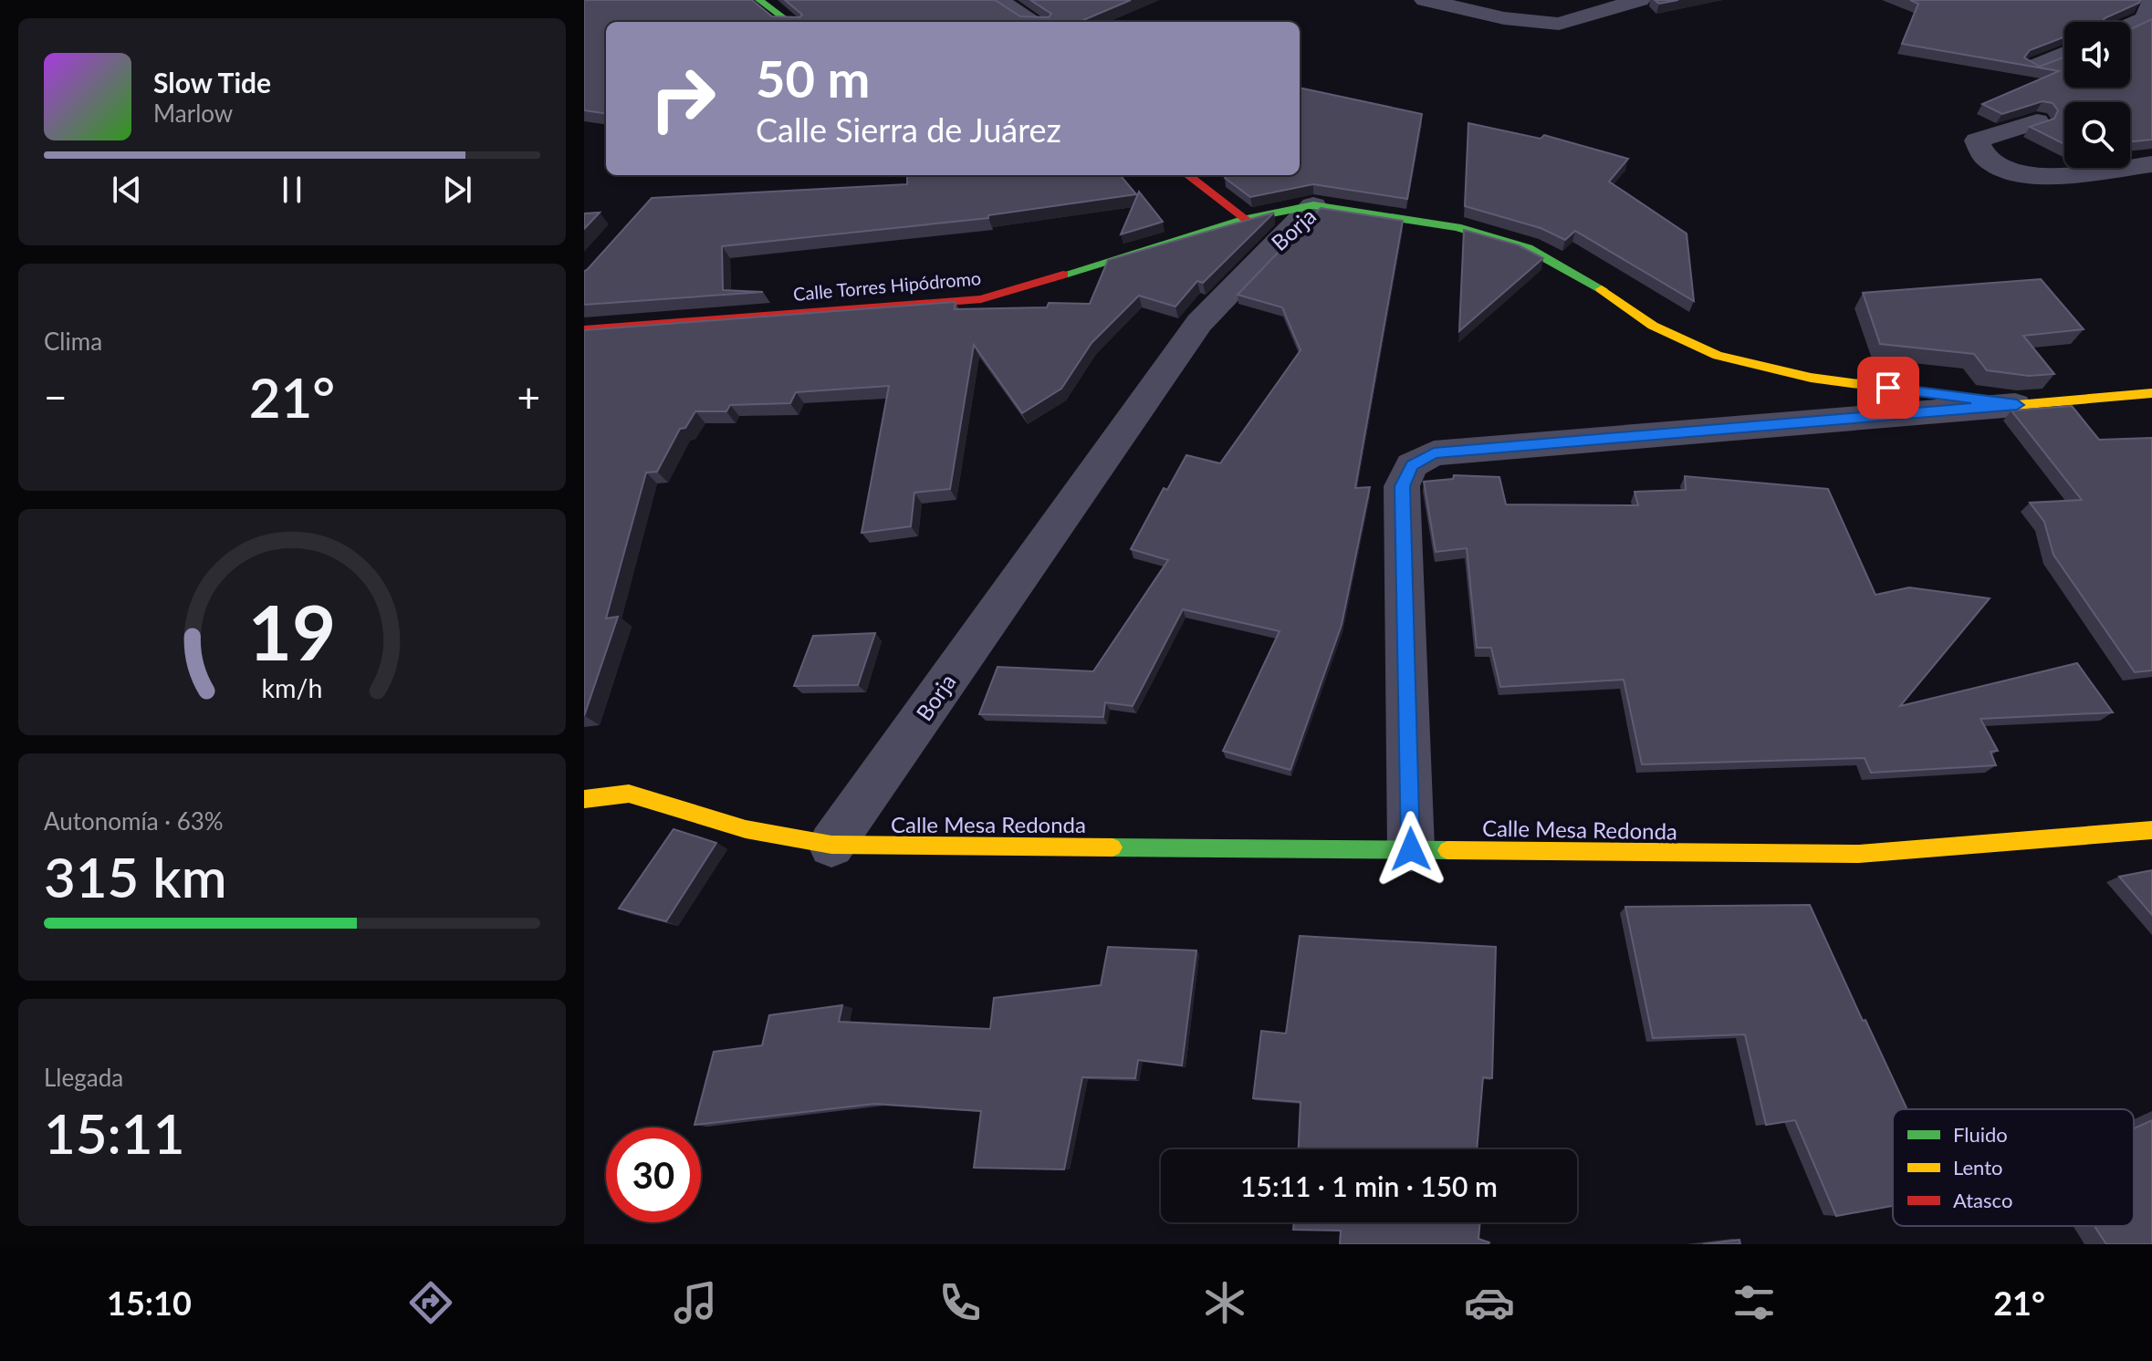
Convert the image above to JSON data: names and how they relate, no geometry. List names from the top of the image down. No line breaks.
{"streets":{"street":["Borja","Calle Torres Hipódromo","Calle Mesa Redonda"]},"crossings":[["Borja","Calle Torres Hipódromo"],["Borja","Calle Mesa Redonda"]],"legend":["Fluido","Lento","Atasco"],"page":{"turn":["50 m","Calle Sierra de Juárez"],"song":["Slow Tide","Marlow"],"tile":["Clima",["Autonomía · 63%","315 km"],["Llegada","15:11"]],"heat":["−","21°","+"],"limit":"30","trip":"15:11 · 1 min · 150 m","tabs":["15:10","21°"],"gauge":["19","km/h"]}}
